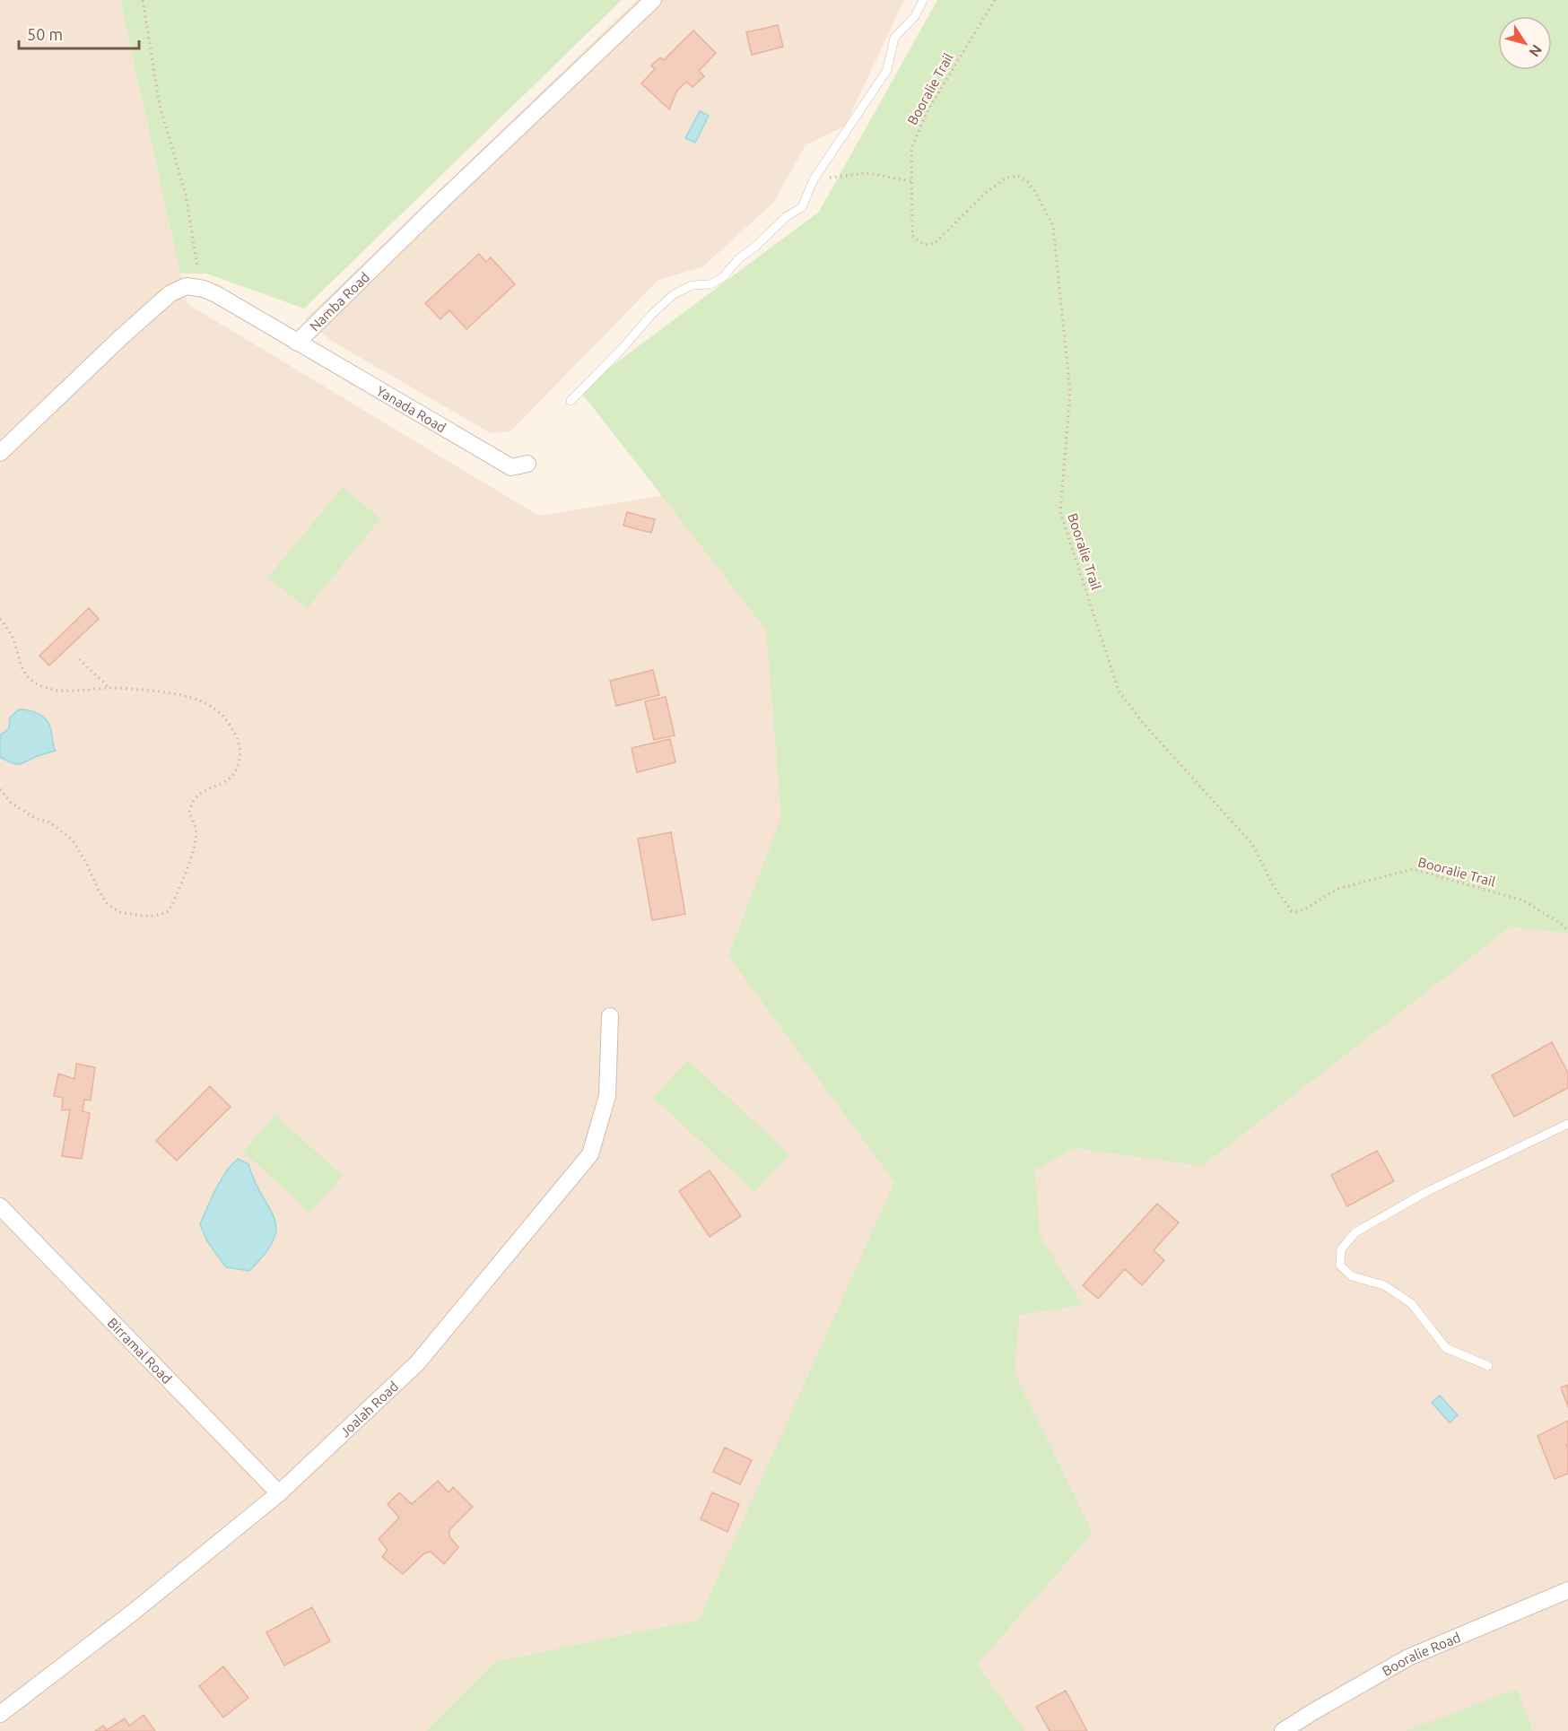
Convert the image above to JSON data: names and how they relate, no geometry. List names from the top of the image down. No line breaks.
{"streets":{"street":["Namba Road","Yanada Road","Birramal Road","Joalah Road","Booralie Road"],"path":["Booralie Trail"]},"crossings":[["Namba Road","Yanada Road"],["Birramal Road","Joalah Road"]],"scale_bar":"50 m","north":"bottom right"}
